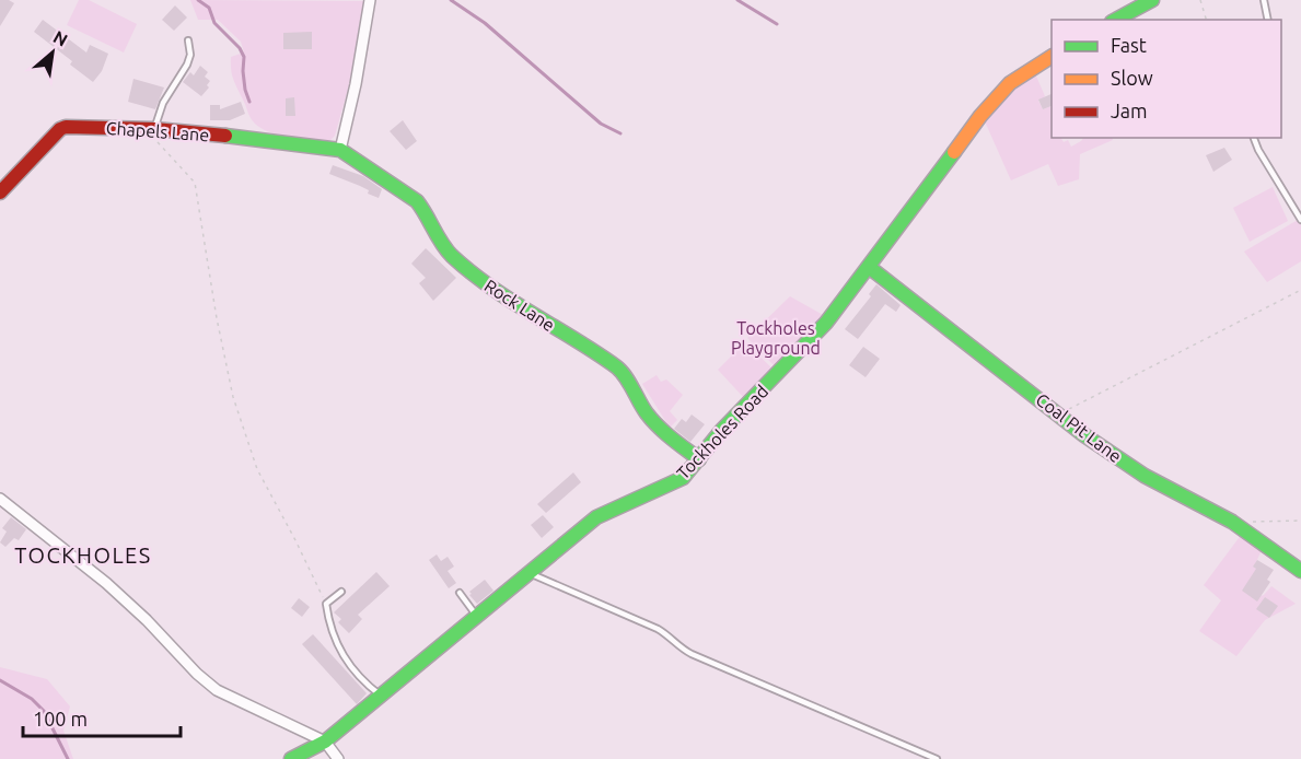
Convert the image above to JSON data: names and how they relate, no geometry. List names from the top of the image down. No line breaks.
{"streets":{"street":["Chapels Lane","Rock Lane","Coal Pit Lane","Tockholes Road"]},"crossings":[["Chapels Lane","Rock Lane"],["Rock Lane","Tockholes Road"],["Coal Pit Lane","Tockholes Road"]],"districts":["TOCKHOLES"],"parks":["Tockholes Playground"],"legend":["Fast","Slow","Jam"],"scale_bar":"100 m","north":"top right"}
